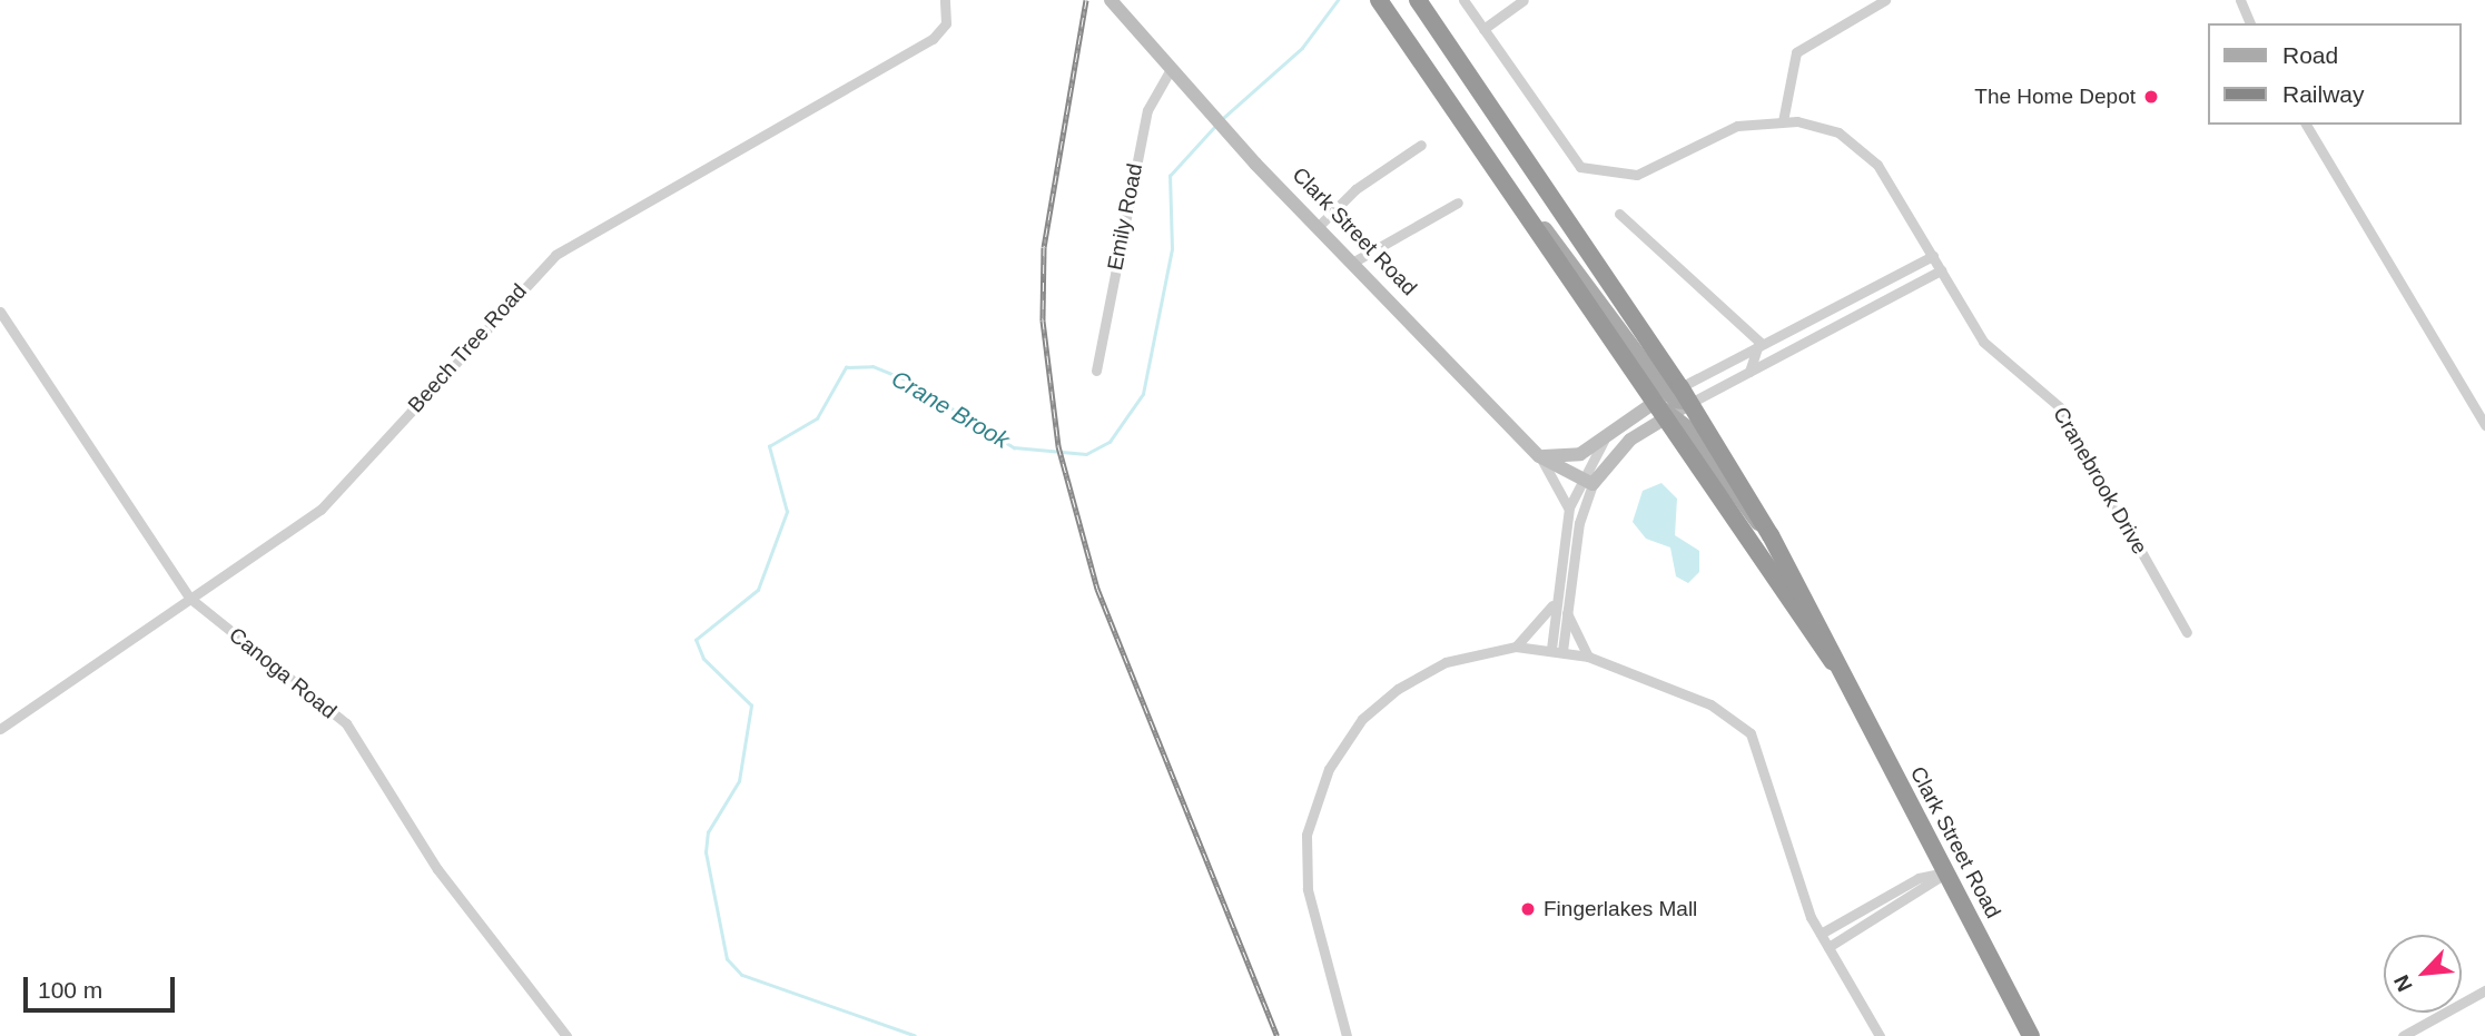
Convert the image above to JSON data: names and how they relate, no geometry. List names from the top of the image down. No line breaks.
{"streets":{"highway":["Clark Street Road"],"street":["Emily Road","Beech Tree Road","Cranebrook Drive","Canoga Road"]},"crossings":[["Emily Road","Clark Street Road"],["Beech Tree Road","Canoga Road"]],"water":["Crane Brook"],"places":["The Home Depot","Fingerlakes Mall"],"legend":["Road","Railway"],"scale_bar":"100 m","north":"bottom left"}
